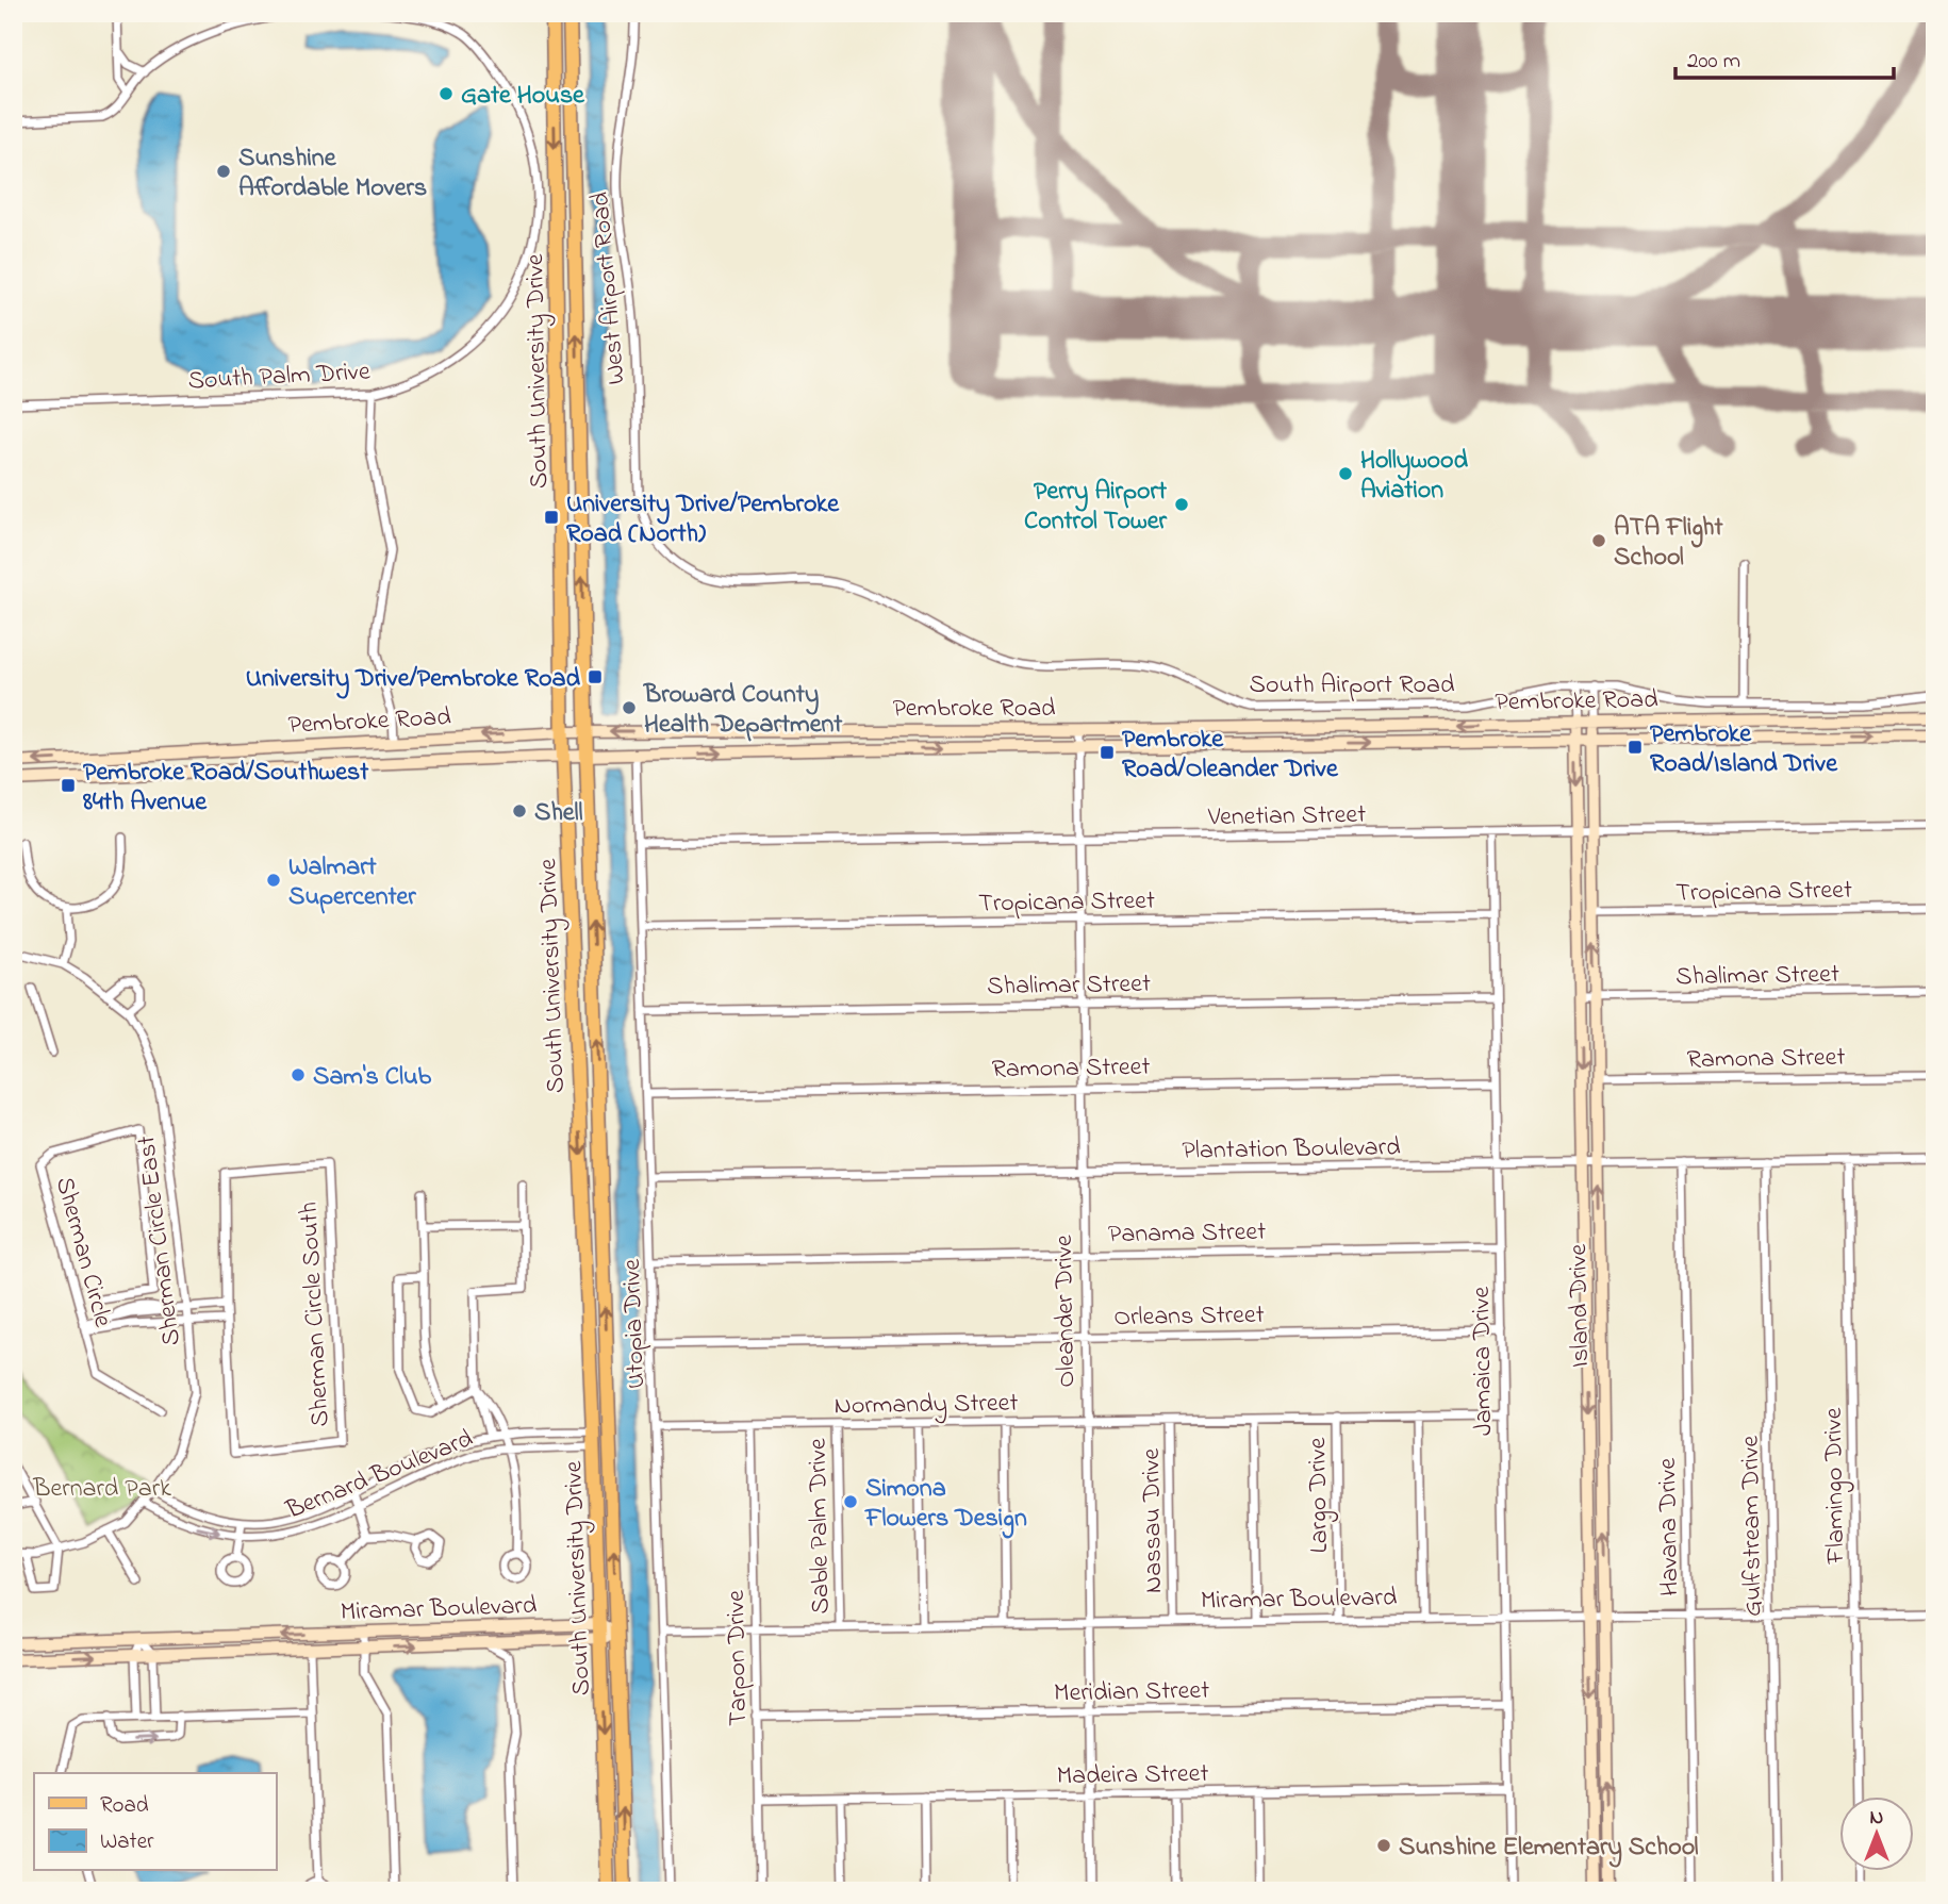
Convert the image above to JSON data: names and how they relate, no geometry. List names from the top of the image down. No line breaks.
{"streets":{"main road":["South University Drive","Pembroke Road","Island Drive","Miramar Boulevard"],"street":["West Airport Road","South Palm Drive","South Airport Road","Venetian Street","Tropicana Street","Shalimar Street","Ramona Street","Plantation Boulevard","Panama Street","Sherman Circle East","Sherman Circle","Oleander Drive","Sherman Circle South","Orleans Street","Utopia Drive","Jamaica Drive","Normandy Street","Bernard Boulevard","Flamingo Drive","Largo Drive","Nassau Drive","Sable Palm Drive","Gulfstream Drive","Havana Drive","Tarpon Drive","Meridian Street","Madeira Street"]},"crossings":[["West Airport Road","South Airport Road"],["South University Drive","Pembroke Road"],["South University Drive","Bernard Boulevard"],["South University Drive","Miramar Boulevard"],["Pembroke Road","Island Drive"],["Pembroke Road","Oleander Drive"],["Pembroke Road","Utopia Drive"],["Venetian Street","Island Drive"],["Venetian Street","Oleander Drive"],["Venetian Street","Utopia Drive"],["Venetian Street","Jamaica Drive"],["Tropicana Street","Island Drive"],["Tropicana Street","Oleander Drive"],["Tropicana Street","Utopia Drive"],["Tropicana Street","Jamaica Drive"],["Shalimar Street","Island Drive"],["Shalimar Street","Oleander Drive"],["Shalimar Street","Utopia Drive"],["Shalimar Street","Jamaica Drive"],["Ramona Street","Island Drive"],["Ramona Street","Oleander Drive"],["Ramona Street","Utopia Drive"],["Ramona Street","Jamaica Drive"],["Plantation Boulevard","Island Drive"],["Plantation Boulevard","Oleander Drive"],["Plantation Boulevard","Utopia Drive"],["Plantation Boulevard","Jamaica Drive"],["Plantation Boulevard","Flamingo Drive"],["Plantation Boulevard","Gulfstream Drive"],["Plantation Boulevard","Havana Drive"],["Panama Street","Oleander Drive"],["Panama Street","Utopia Drive"],["Panama Street","Jamaica Drive"],["Sherman Circle East","Bernard Boulevard"],["Island Drive","Miramar Boulevard"],["Oleander Drive","Orleans Street"],["Oleander Drive","Normandy Street"],["Oleander Drive","Miramar Boulevard"],["Oleander Drive","Meridian Street"],["Oleander Drive","Madeira Street"],["Orleans Street","Utopia Drive"],["Orleans Street","Jamaica Drive"],["Utopia Drive","Normandy Street"],["Utopia Drive","Miramar Boulevard"],["Jamaica Drive","Normandy Street"],["Jamaica Drive","Miramar Boulevard"],["Jamaica Drive","Meridian Street"],["Jamaica Drive","Madeira Street"],["Normandy Street","Largo Drive"],["Normandy Street","Nassau Drive"],["Normandy Street","Sable Palm Drive"],["Normandy Street","Tarpon Drive"],["Flamingo Drive","Miramar Boulevard"],["Largo Drive","Miramar Boulevard"],["Nassau Drive","Miramar Boulevard"],["Sable Palm Drive","Miramar Boulevard"],["Gulfstream Drive","Miramar Boulevard"],["Havana Drive","Miramar Boulevard"],["Miramar Boulevard","Tarpon Drive"],["Tarpon Drive","Meridian Street"],["Tarpon Drive","Madeira Street"]],"parks":["Bernard Park"],"places":{"other":["Gate House","Sunshine Affordable Movers","Hollywood Aviation","Perry Airport Control Tower","ATA Flight School","Broward County Health Department","Shell","Walmart Supercenter","Sam's Club","Simona Flowers Design","Sunshine Elementary School"],"transit":["University Drive/Pembroke Road (North)","University Drive/Pembroke Road","Pembroke Road/Island Drive","Pembroke Road/Oleander Drive","Pembroke Road/Southwest 84th Avenue"]},"legend":["Road","Water"],"scale_bar":"200 m","north":"top"}
